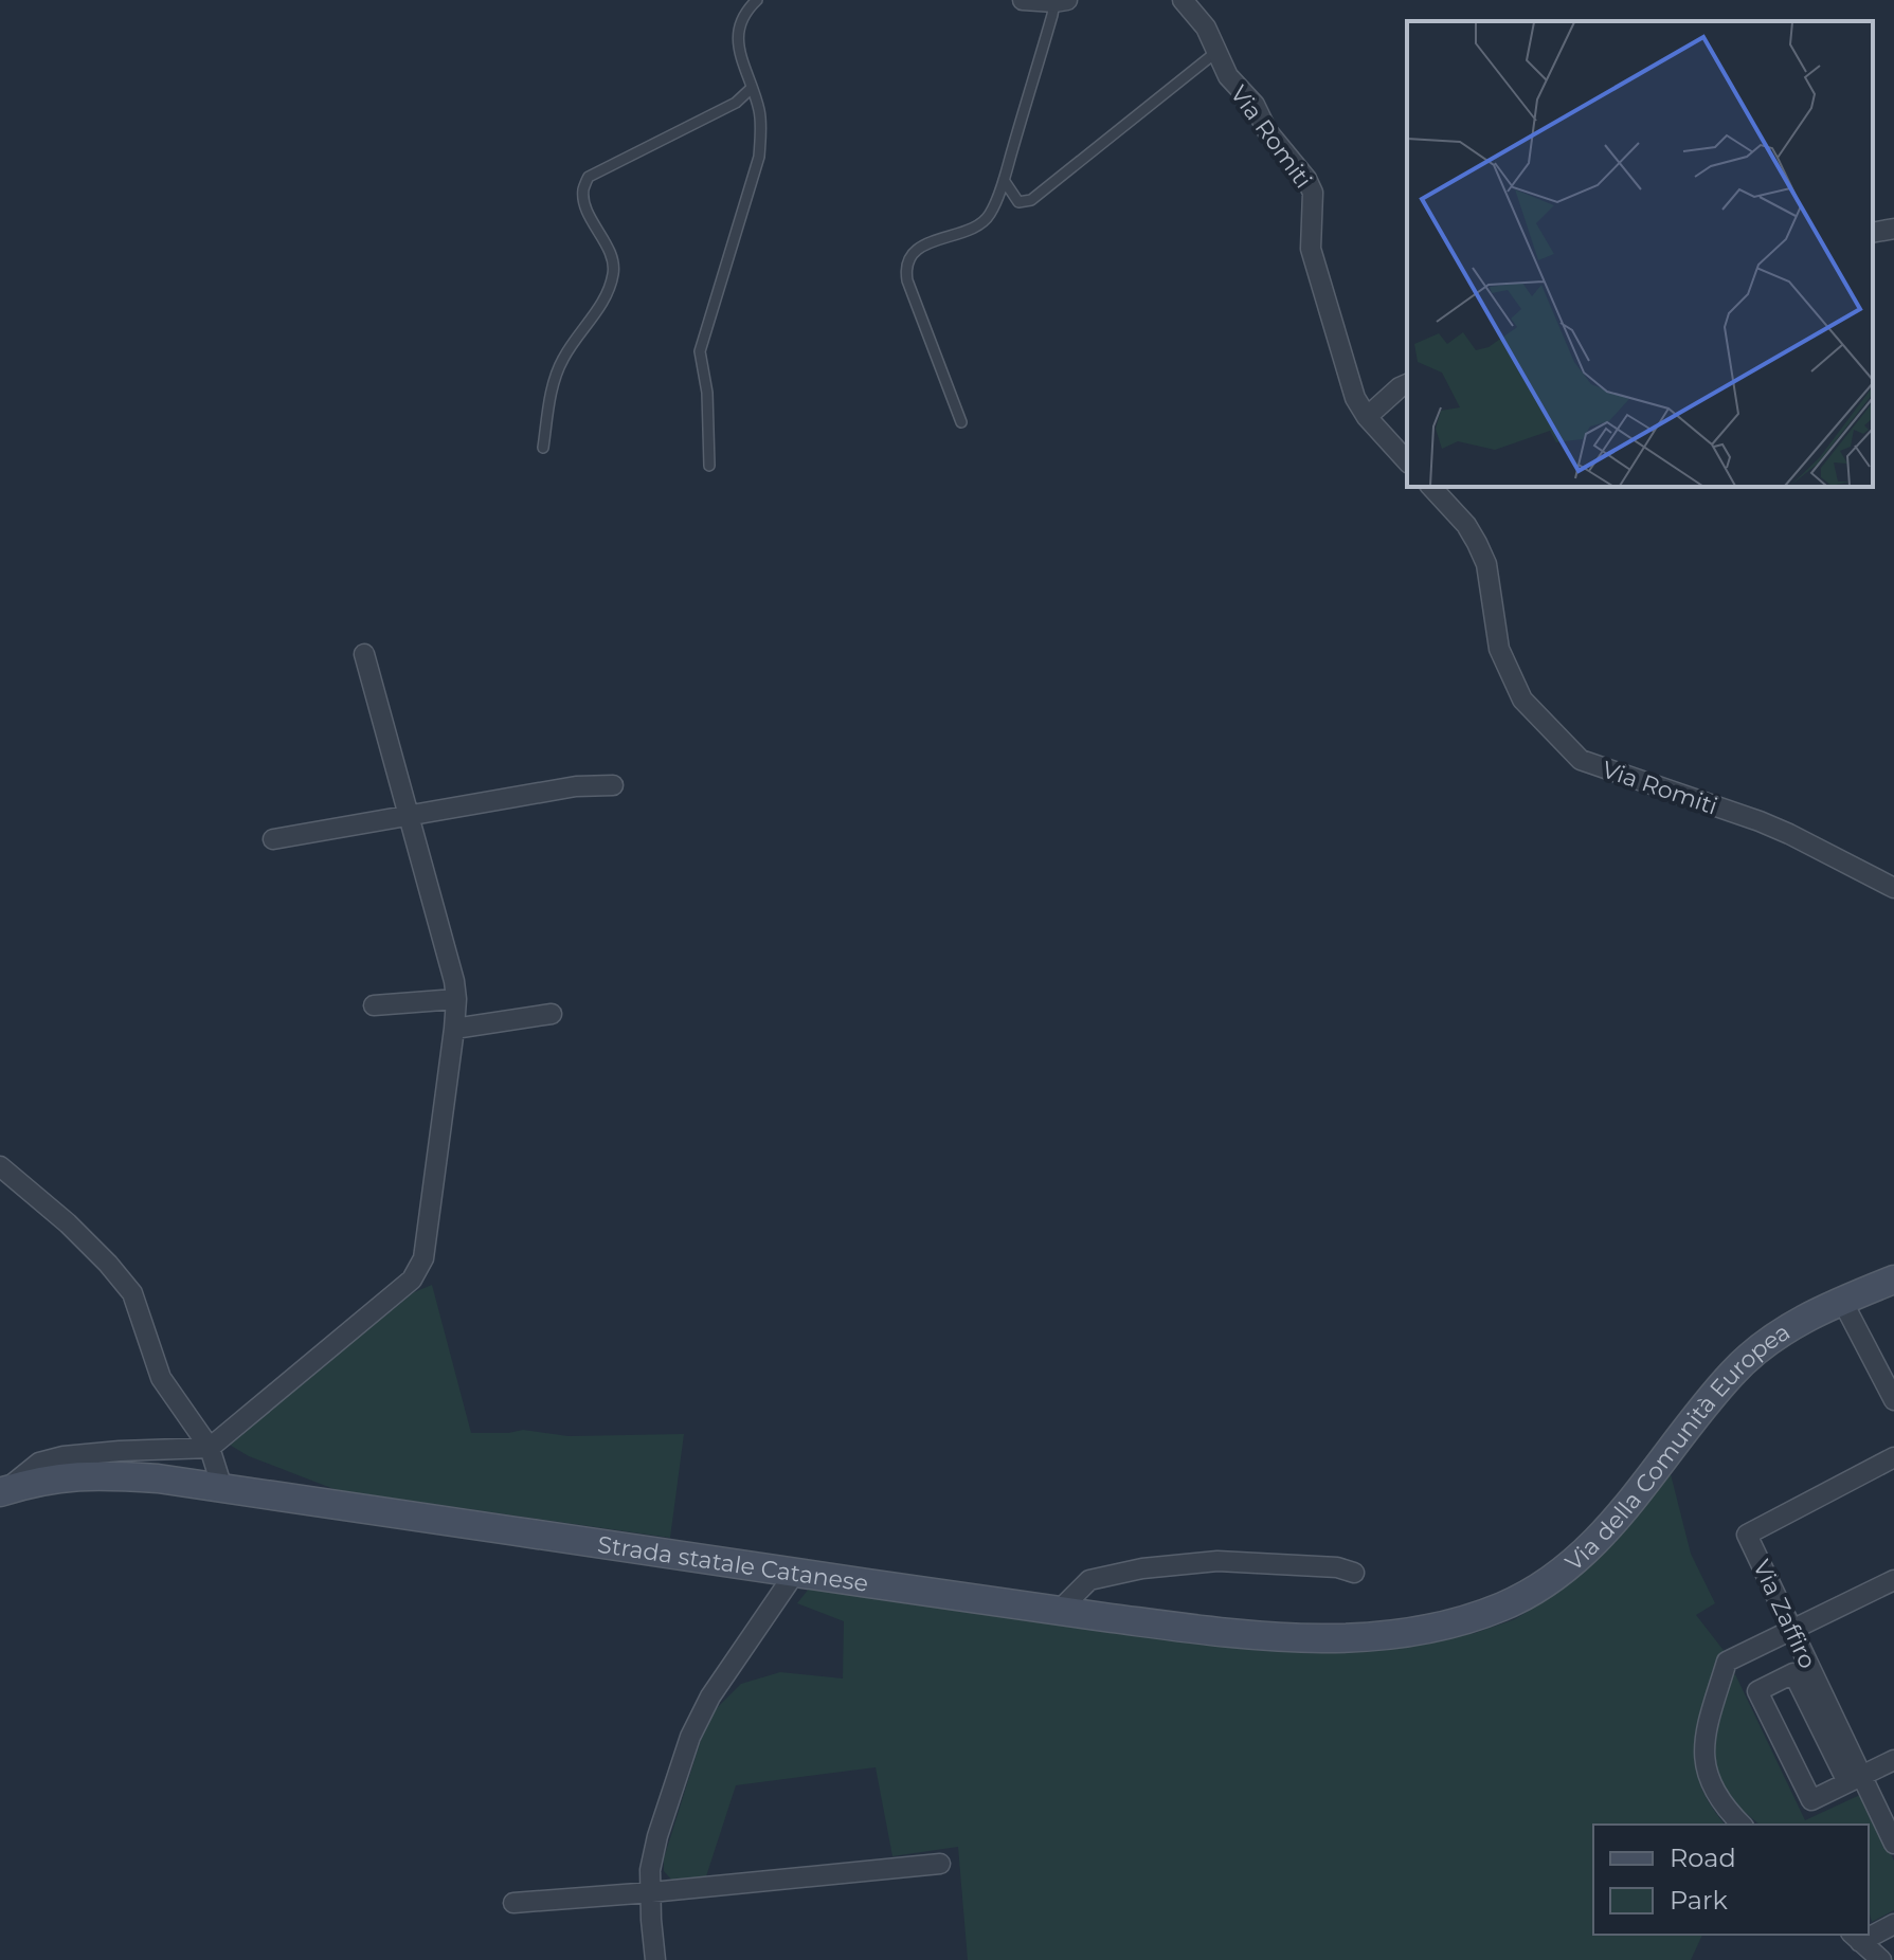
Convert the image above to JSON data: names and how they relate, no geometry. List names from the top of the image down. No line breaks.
{"streets":{"main road":["Via della Comunità Europea","Strada statale Catanese"],"street":["Via Romiti","Via Zaffiro"]},"crossings":[["Via della Comunità Europea","Strada statale Catanese"]],"legend":["Road","Park"]}
